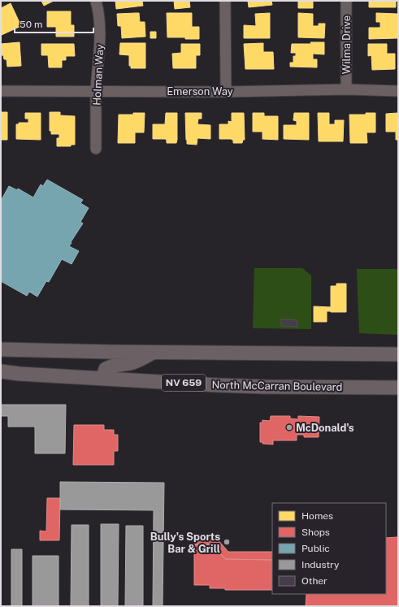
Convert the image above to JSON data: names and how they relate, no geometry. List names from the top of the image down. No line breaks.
{"streets":{"main road":["NV 659","North McCarran Boulevard"],"street":["Wilma Drive","Holman Way","Emerson Way"]},"crossings":[["Wilma Drive","Emerson Way"],["Holman Way","Emerson Way"]],"places":["McDonald's","Bully's Sports Bar & Grill"],"legend":["Homes","Shops","Public","Industry","Other"],"scale_bar":"50 m"}
